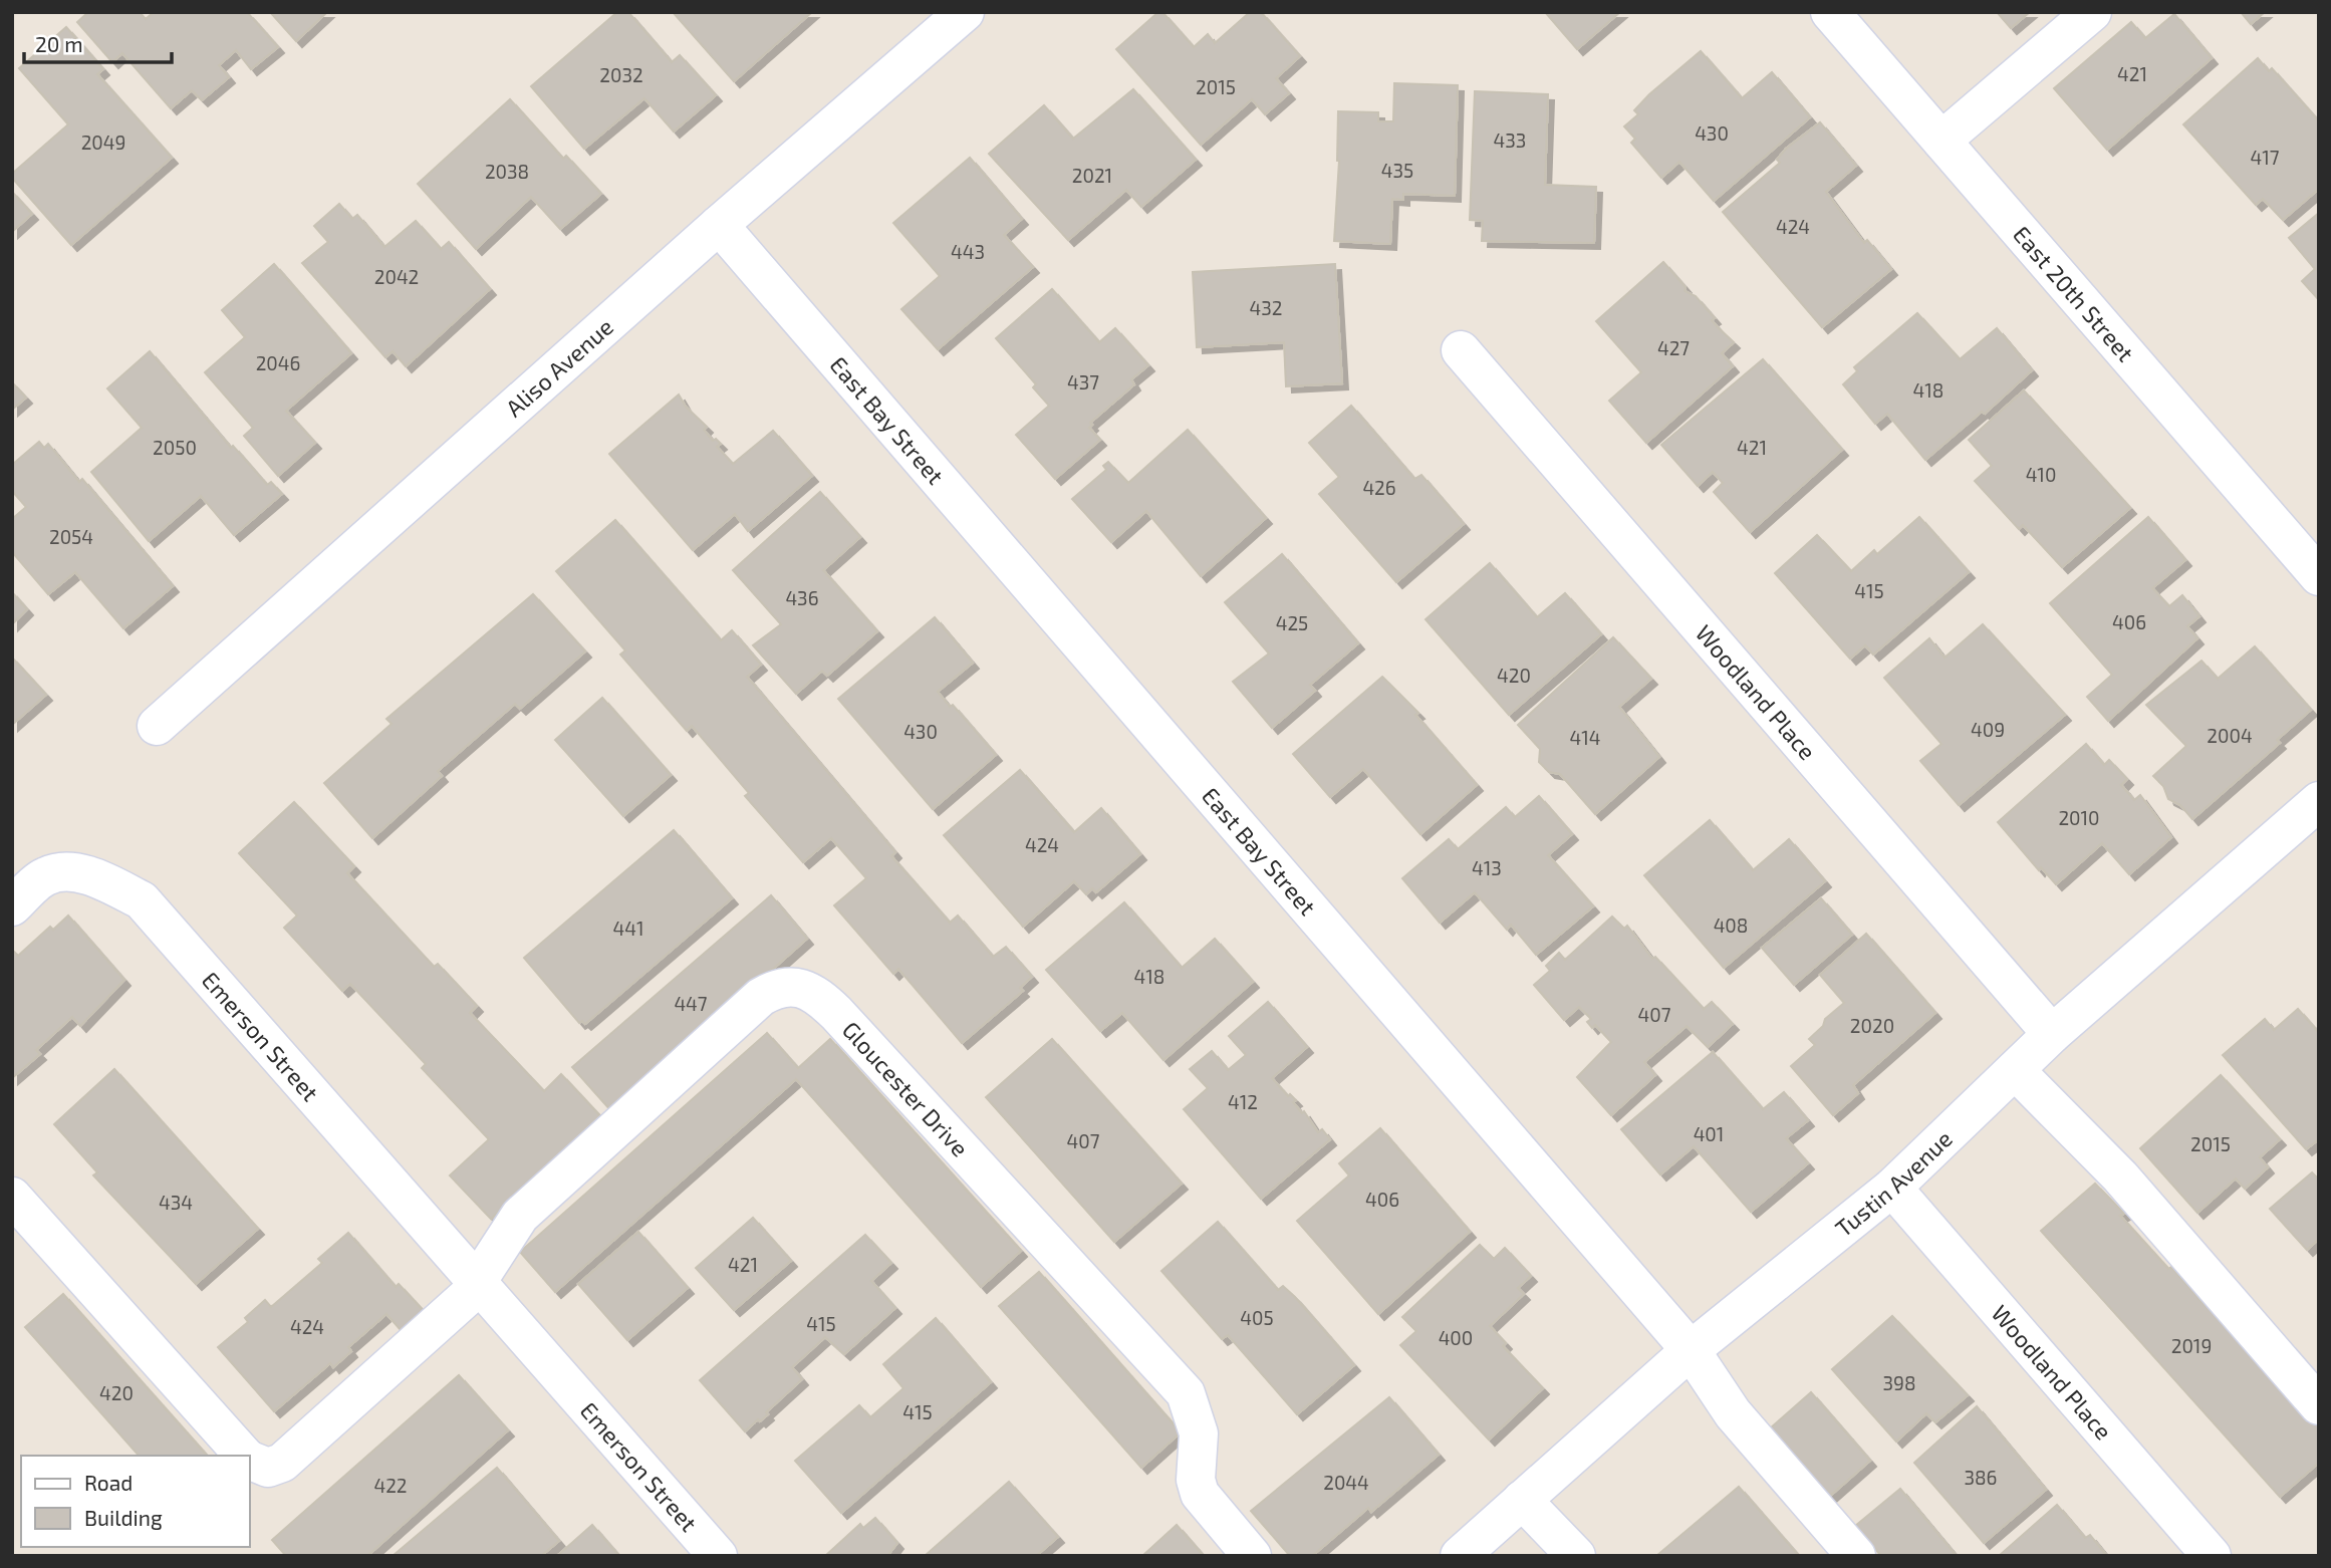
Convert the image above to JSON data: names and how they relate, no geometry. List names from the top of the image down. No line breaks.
{"streets":{"street":["East 20th Street","Aliso Avenue","East Bay Street","Woodland Place","Emerson Street","Gloucester Drive","Tustin Avenue"]},"crossings":[["Aliso Avenue","East Bay Street"],["East Bay Street","Tustin Avenue"],["Woodland Place","Tustin Avenue"],["Emerson Street","Gloucester Drive"]],"house_numbers":["421","2032","2015","430","433","2049","417","435","2038","2021","424","443","2042","432","427","2046","437","418","2050","421","410","426","2054","415","436","406","425","420","409","430","2004","414","2010","424","413","408","441","418","447","407","2020","412","401","407","2015","406","434","421","405","415","424","400","2019","398","420","415","386","2044","422"],"legend":["Road","Building"],"scale_bar":"20 m"}
